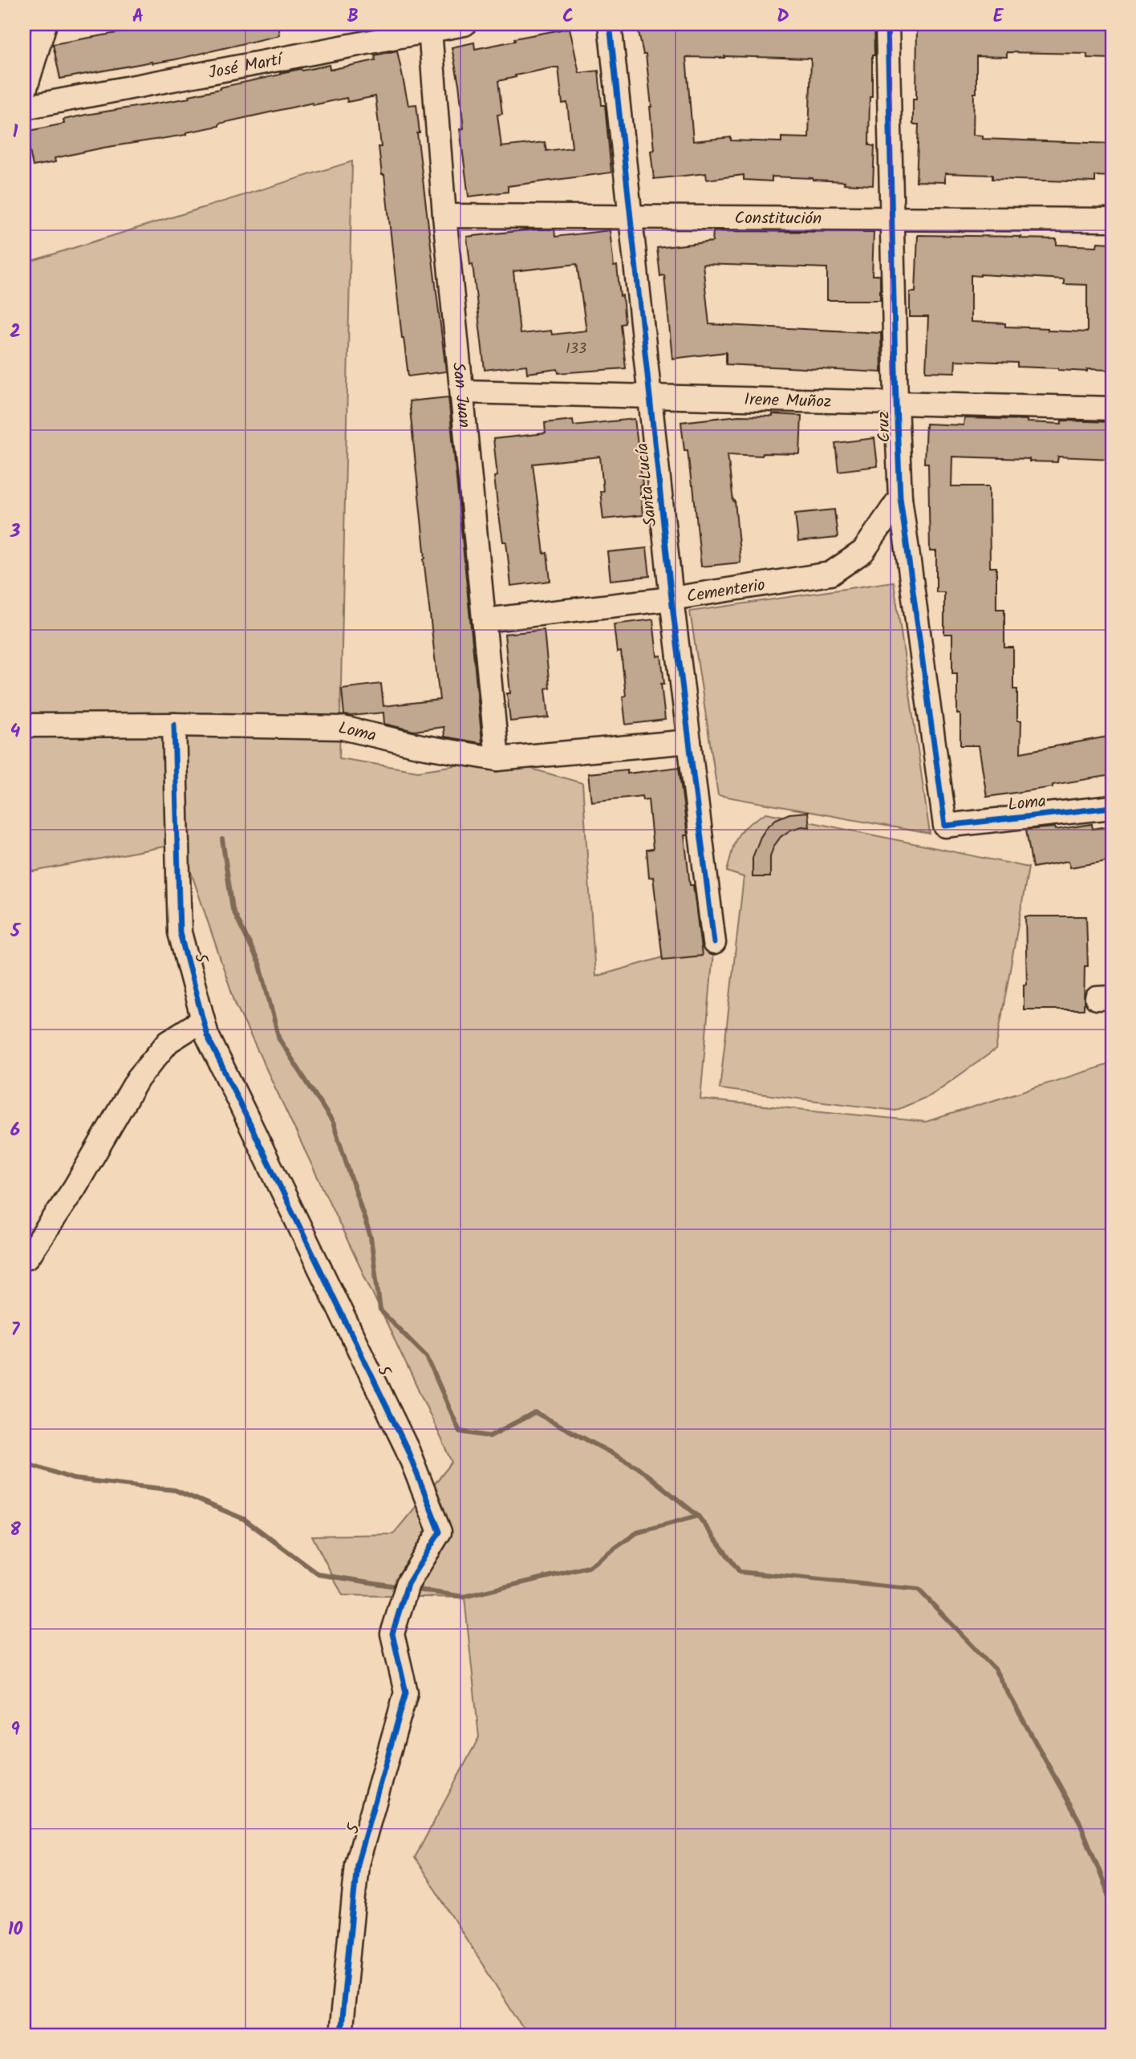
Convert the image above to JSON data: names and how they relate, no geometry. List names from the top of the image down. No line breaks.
{"streets":{"street":["José Martí","Constitución","San Juan","Irene Muñoz","Cruz","Santa Lucía","Cementerio","Loma","5"]},"crossings":[["José Martí","San Juan"],["Constitución","San Juan"],["Constitución","Cruz"],["Constitución","Santa Lucía"],["San Juan","Irene Muñoz"],["San Juan","Cementerio"],["San Juan","Loma"],["Irene Muñoz","Cruz"],["Irene Muñoz","Santa Lucía"],["Cruz","Cementerio"],["Cruz","Loma"],["Santa Lucía","Cementerio"],["Santa Lucía","Loma"],["Loma","5"]],"house_numbers":["133"],"grid":{"columns":["A","B","C","D","E"],"rows":["1","2","3","4","5","6","7","8","9","10"]}}
